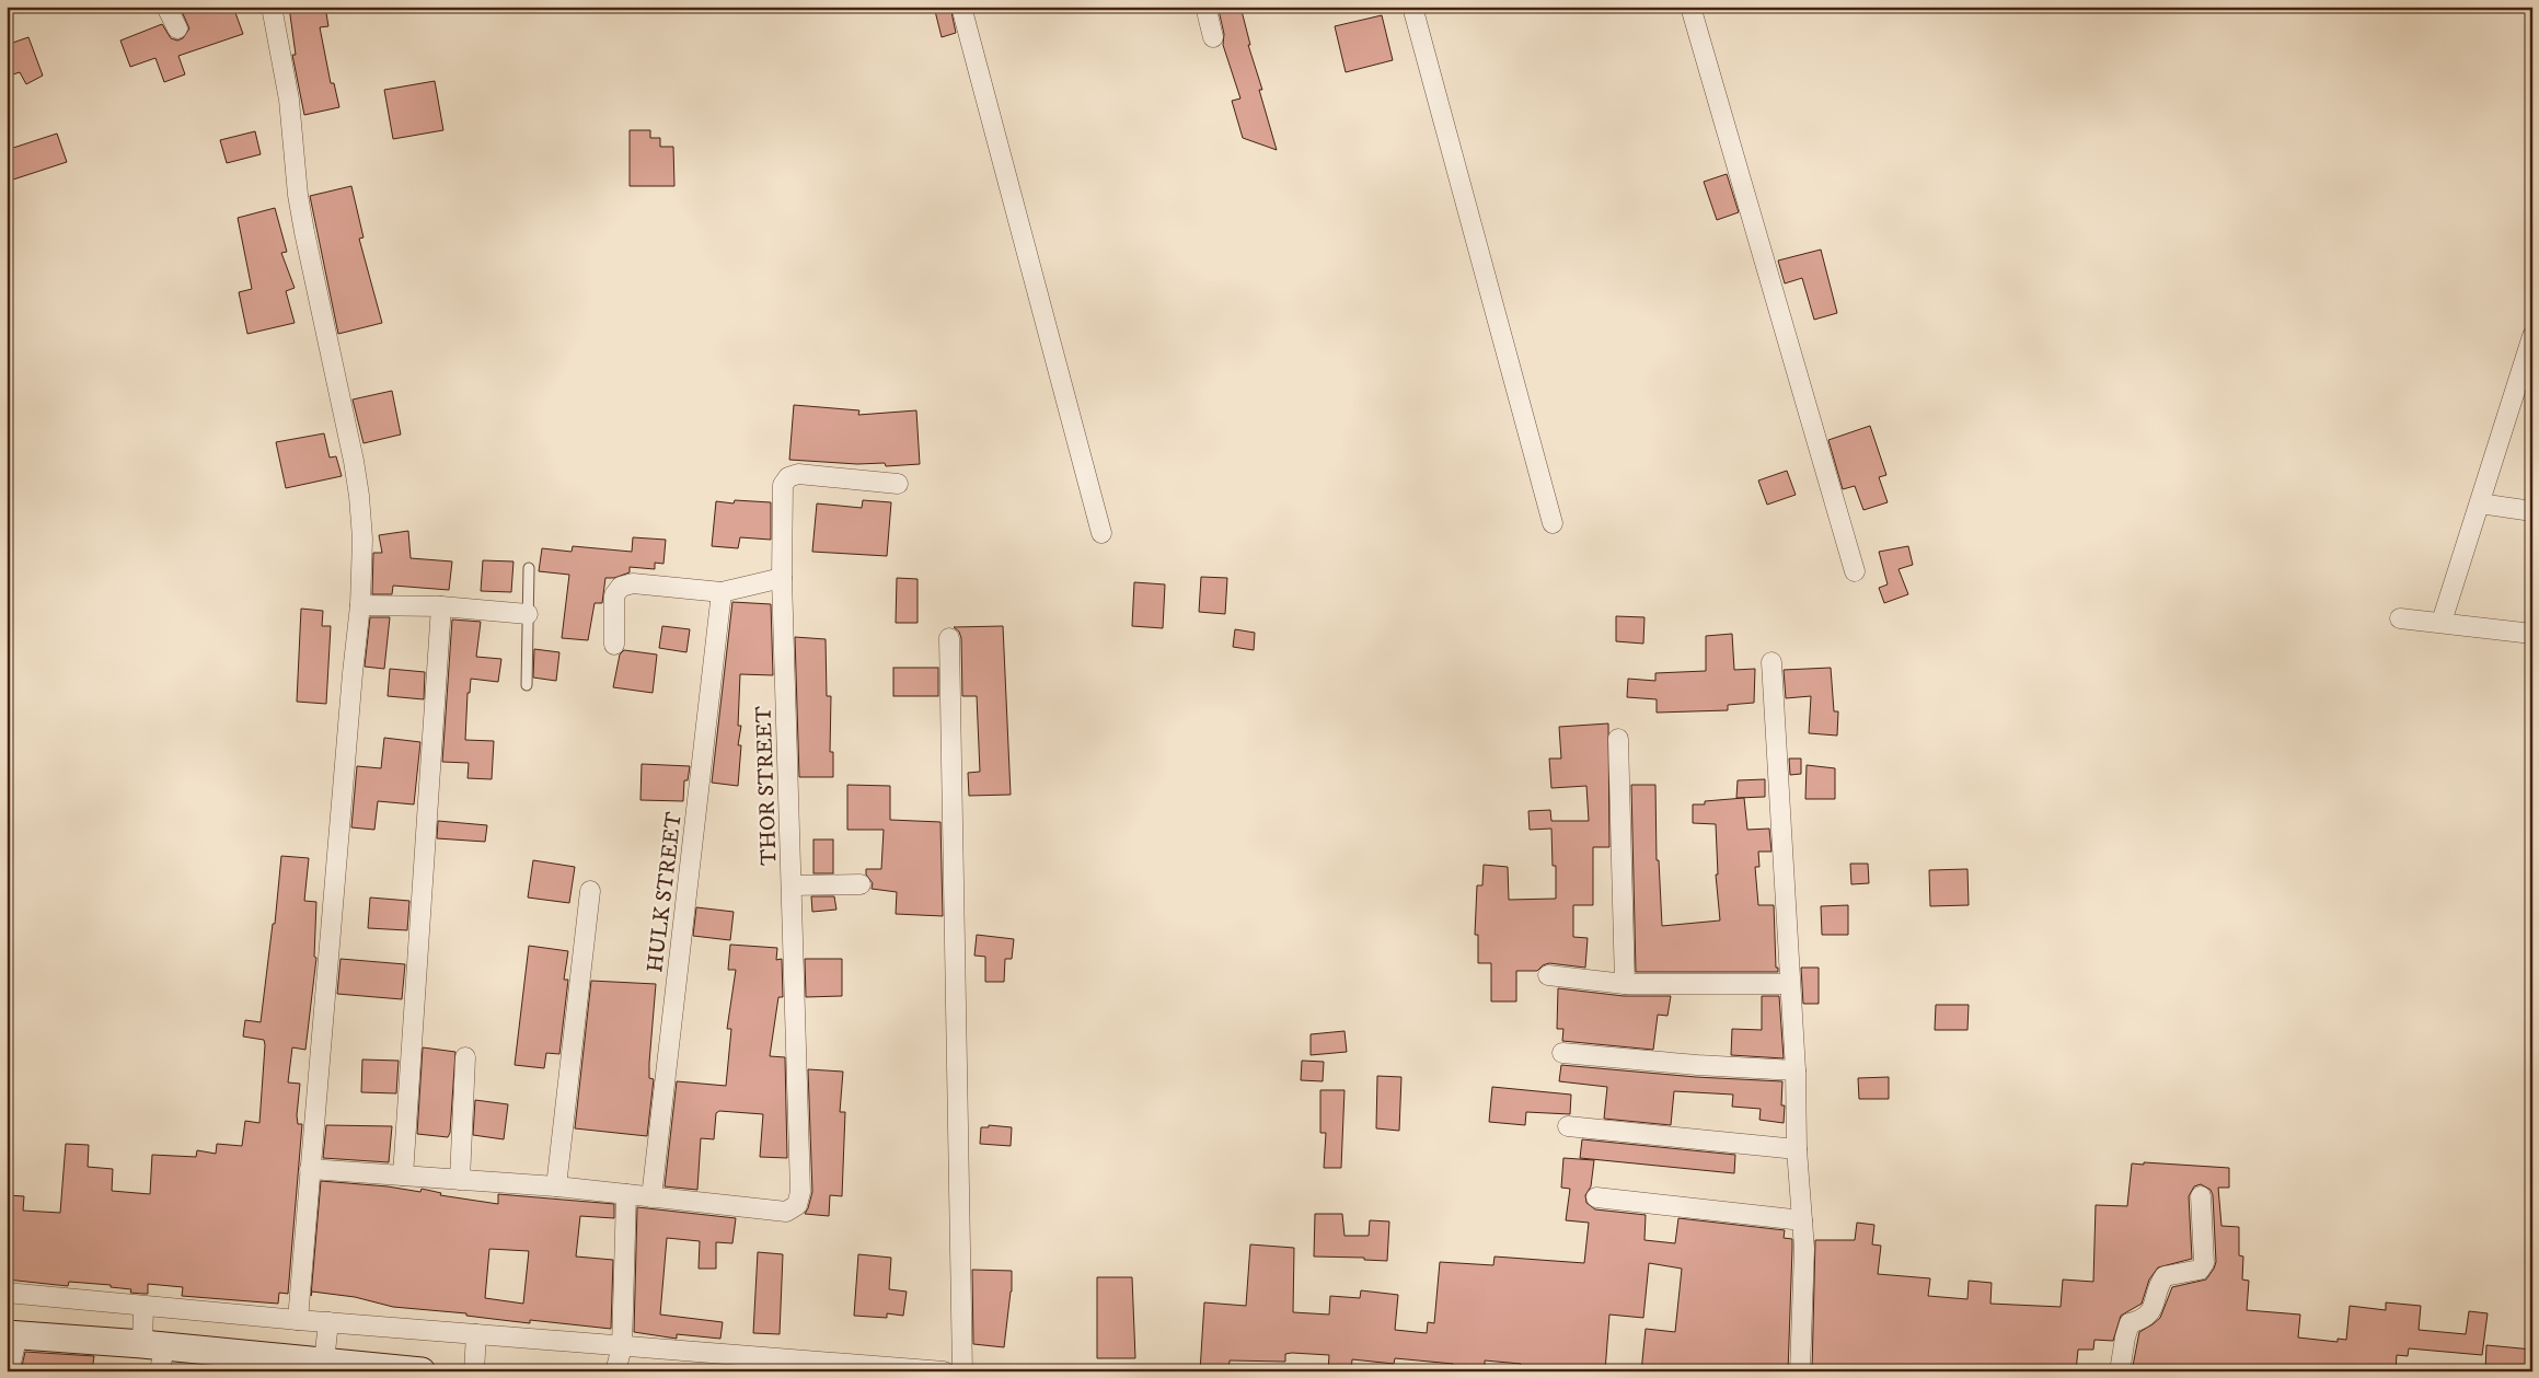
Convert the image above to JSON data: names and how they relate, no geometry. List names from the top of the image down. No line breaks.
{"streets":{"street":["THOR STREET","HULK STREET"]},"crossings":[["THOR STREET","HULK STREET"]]}
